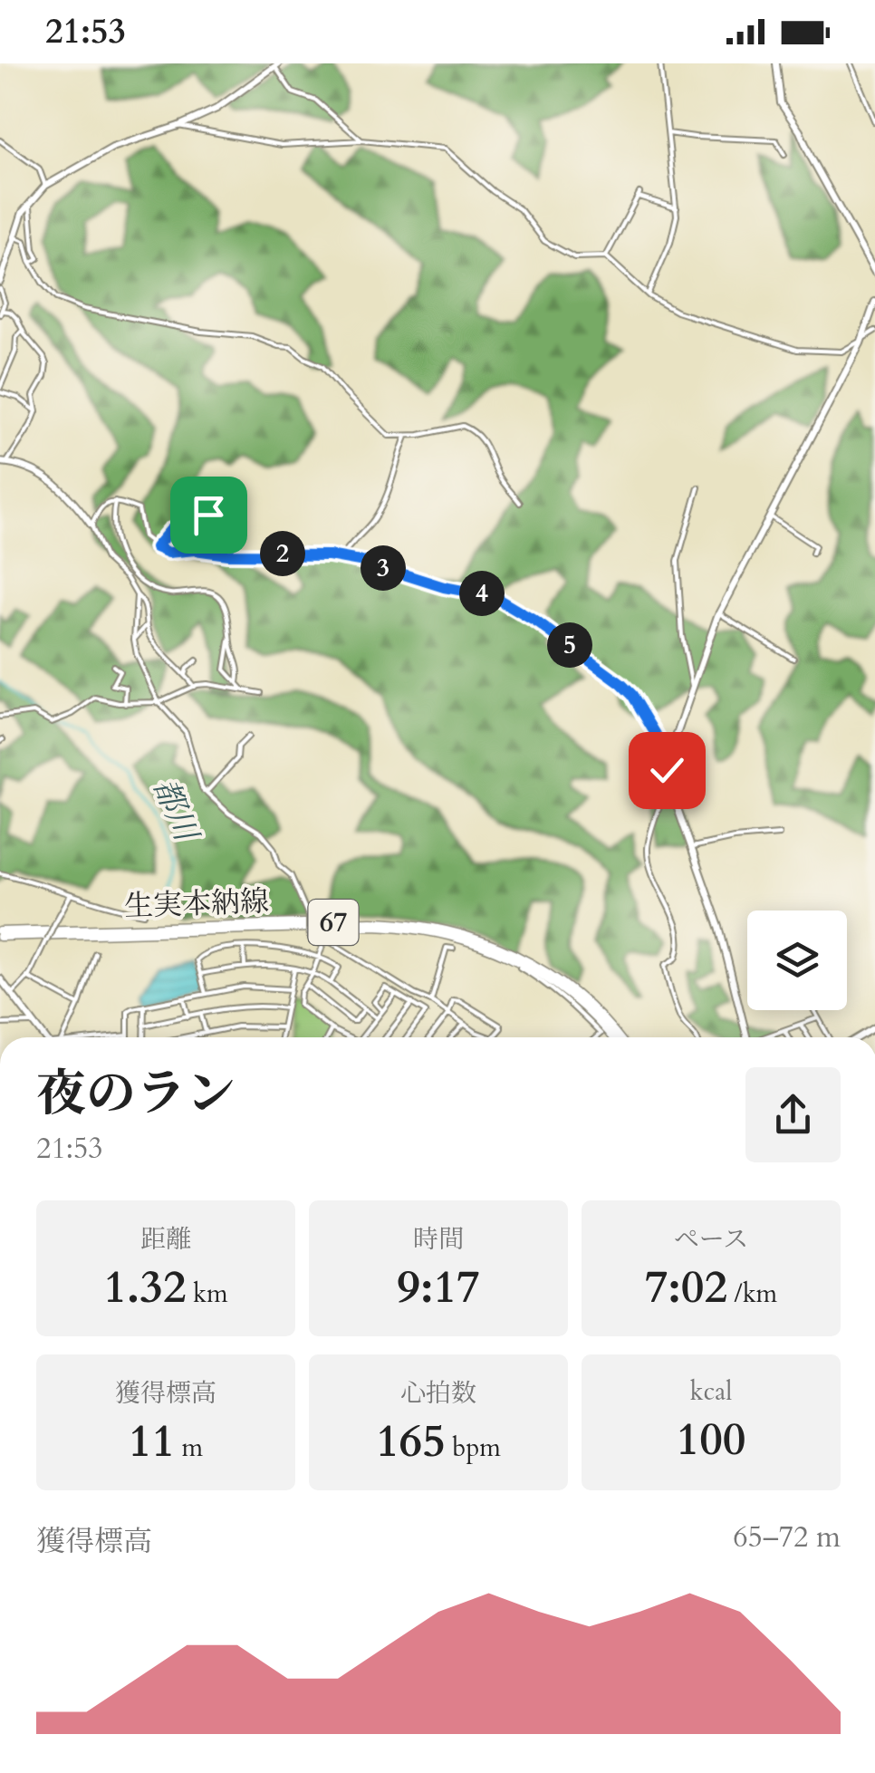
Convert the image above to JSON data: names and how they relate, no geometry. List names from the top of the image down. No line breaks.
{"streets":{"main road":["生実本納線","67"]},"water":["都川"],"page":{"status":"21:53","pins":["2","3","4","5"],"heading":["夜のラン","21:53"],"stats":[["距離","1.32 km"],["時間","9:17"],["ペース","7:02 /km"],["獲得標高","11 m"],["心拍数","165 bpm"],["kcal","100"]],"chart":["獲得標高","65–72 m"]}}
